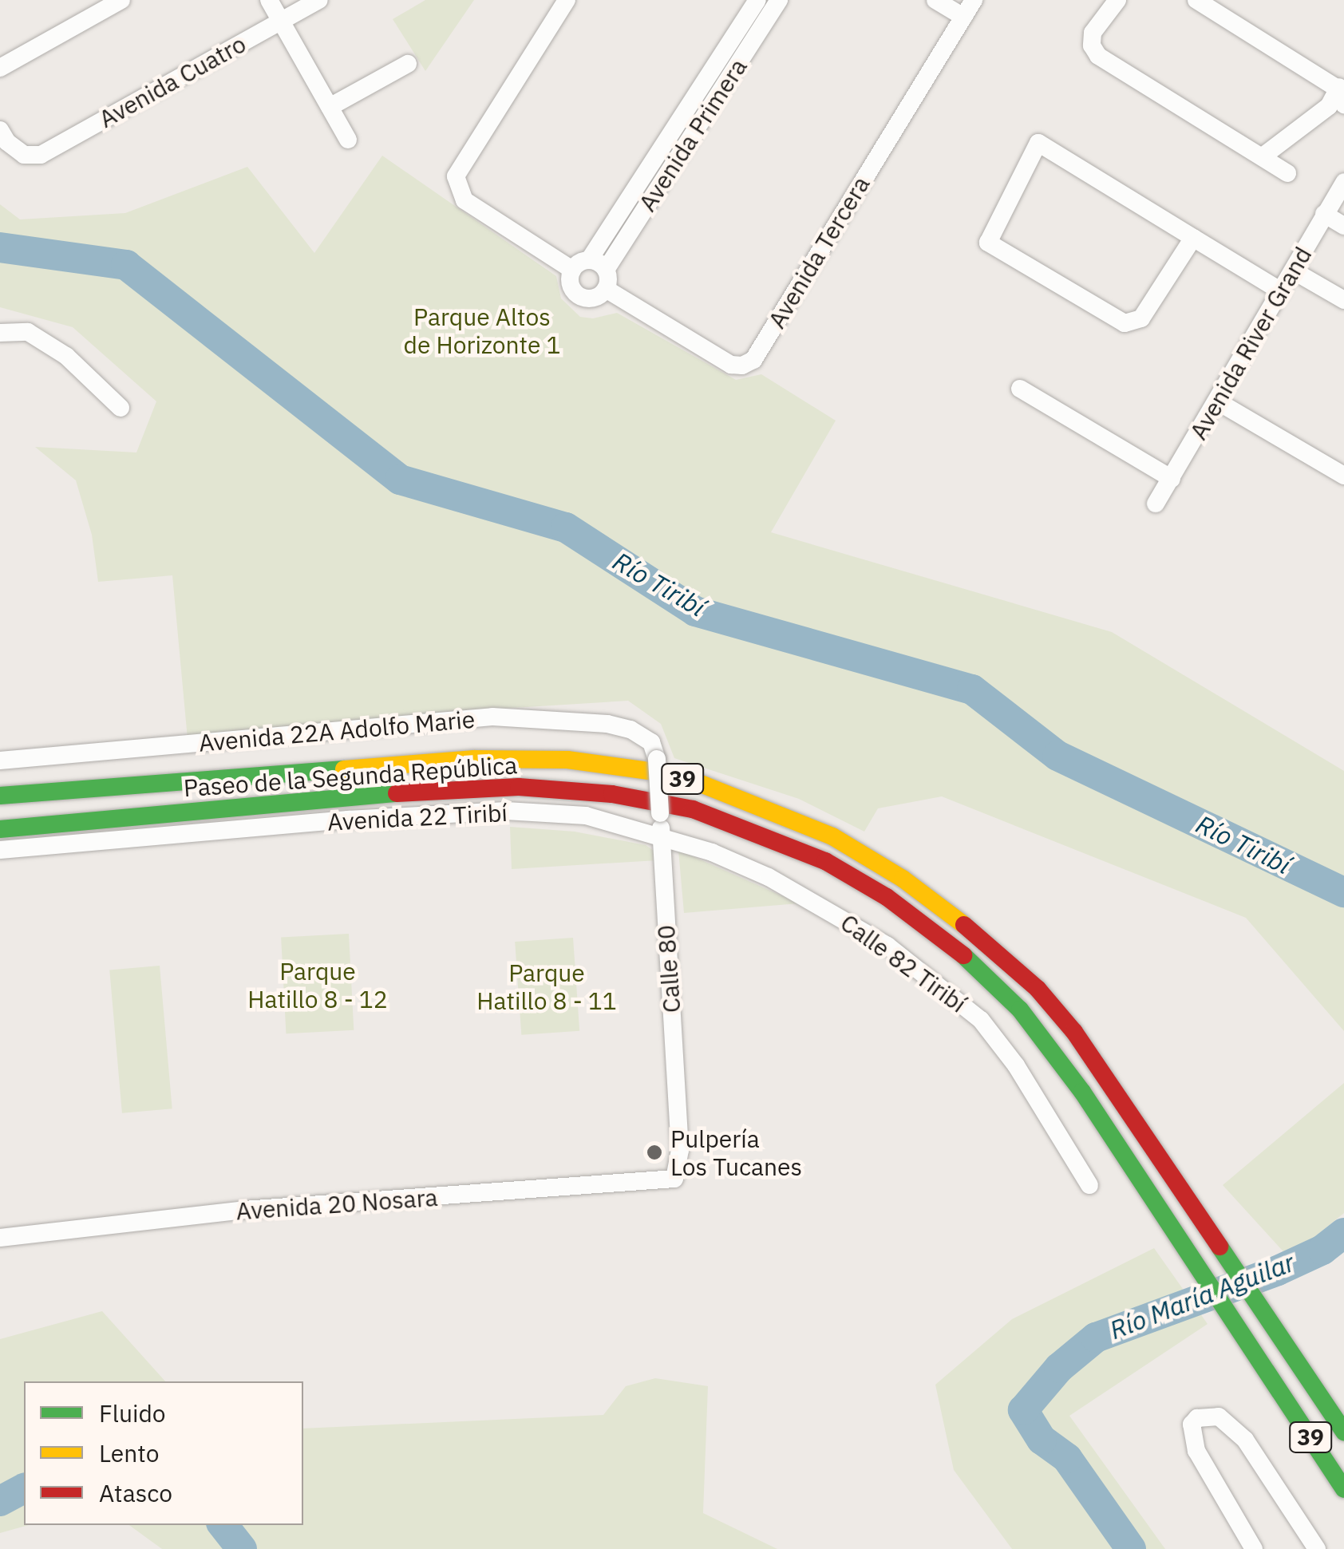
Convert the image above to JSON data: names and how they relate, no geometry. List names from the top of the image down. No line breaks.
{"streets":{"highway":["Paseo de la Segunda República","39"],"street":["Avenida Cuatro","Avenida Primera","Avenida Tercera","Avenida River Grand","Avenida 22A Adolfo Marie","Avenida 22 Tiribí","Calle 82 Tiribí","Calle 80","Avenida 20 Nosara"]},"crossings":[["Avenida Primera","Avenida Tercera"],["Avenida 22A Adolfo Marie","Calle 80"],["Avenida 22 Tiribí","Calle 82 Tiribí"],["Avenida 22 Tiribí","Calle 80"],["Calle 80","Avenida 20 Nosara"]],"water":["Río Tiribí","Río María Aguilar"],"parks":["Parque Altos de Horizonte 1","Parque Hatillo 8 - 12","Parque Hatillo 8 - 11"],"places":["Pulpería Los Tucanes"],"legend":["Fluido","Lento","Atasco"]}
